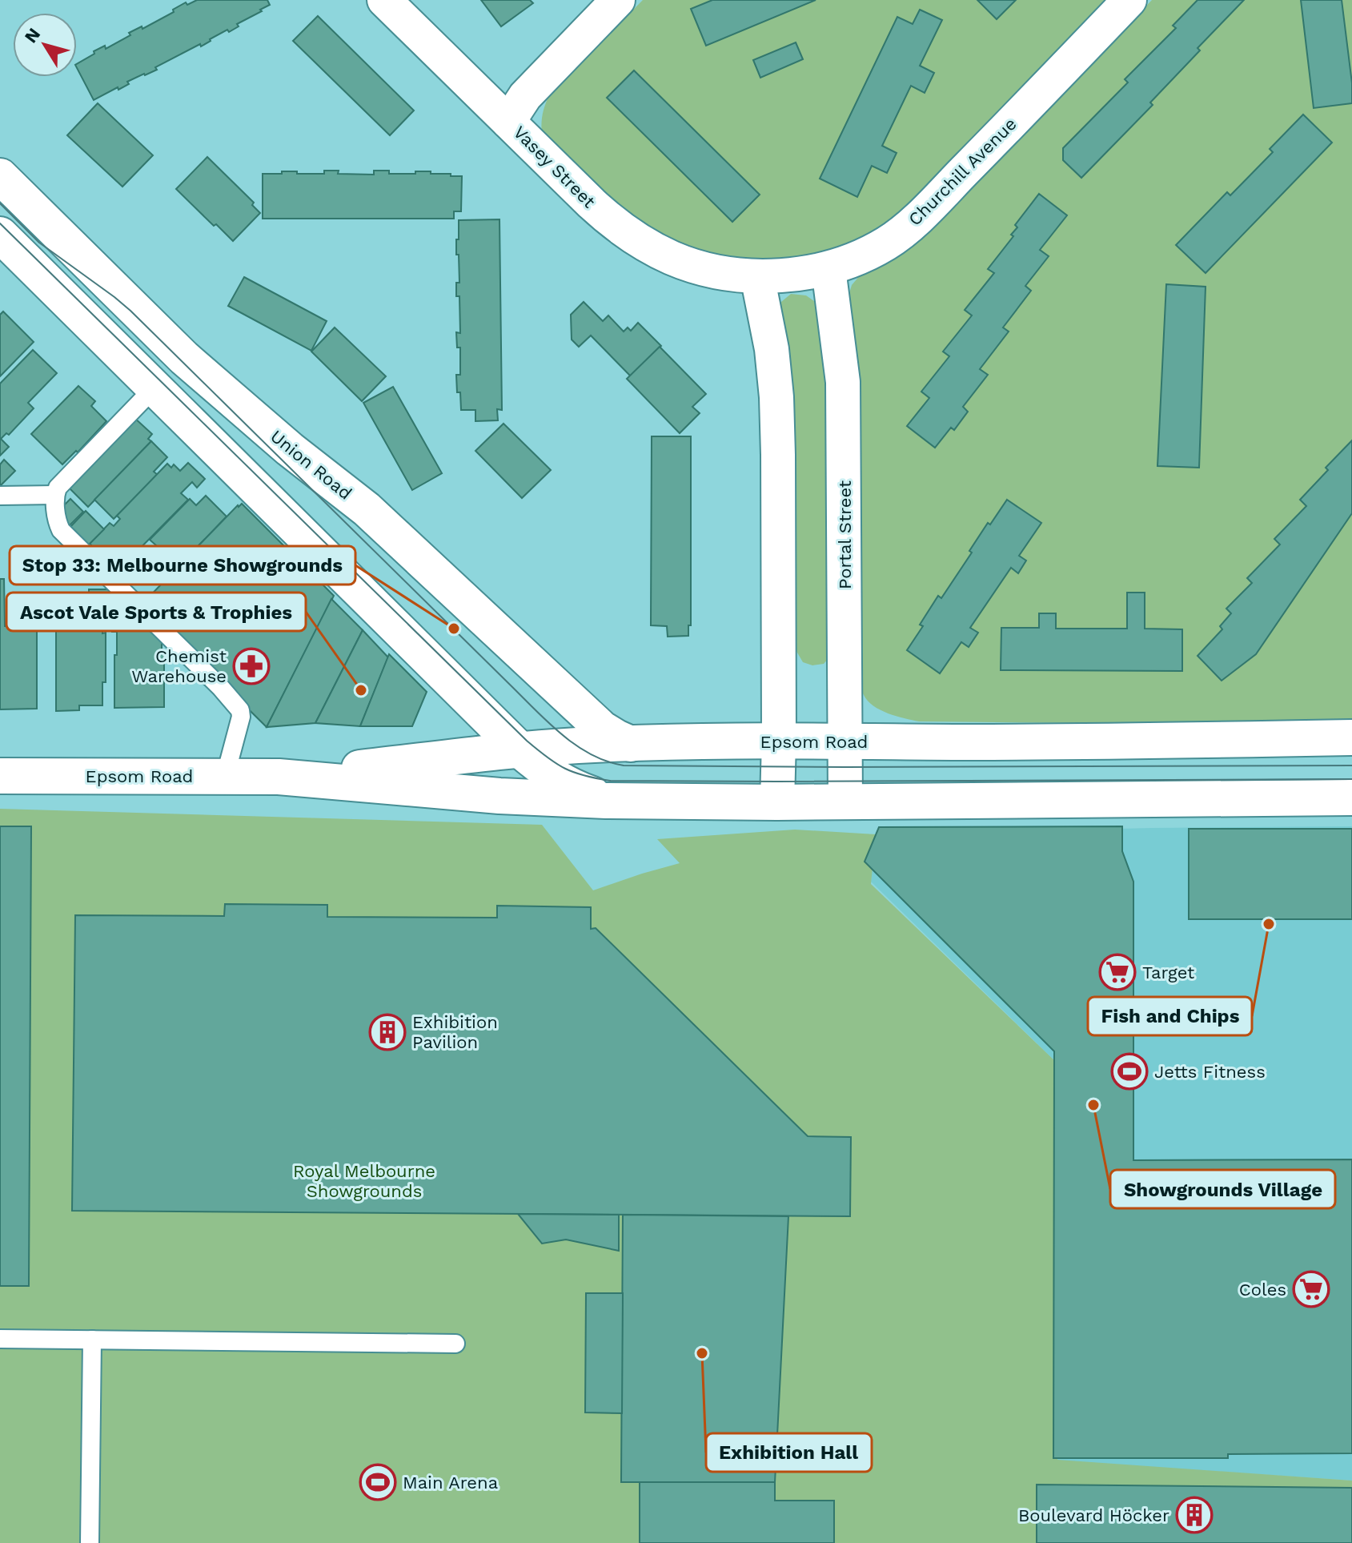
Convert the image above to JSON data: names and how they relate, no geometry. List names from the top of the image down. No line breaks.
{"streets":{"main road":["Union Road","Epsom Road"],"street":["Vasey Street","Churchill Avenue","Portal Street"]},"crossings":[["Vasey Street","Churchill Avenue"],["Churchill Avenue","Portal Street"],["Union Road","Epsom Road"],["Portal Street","Epsom Road"]],"parks":["Royal Melbourne Showgrounds"],"places":{"other":["Stop 33: Melbourne Showgrounds","Ascot Vale Sports & Trophies","Fish and Chips","Showgrounds Village","Exhibition Hall"],"pharmacy":["Chemist Warehouse"],"supermarket":["Target","Coles"],"building":["Exhibition Pavilion","Boulevard Höcker"],"sports":["Jetts Fitness","Main Arena"]},"north":"top left"}
